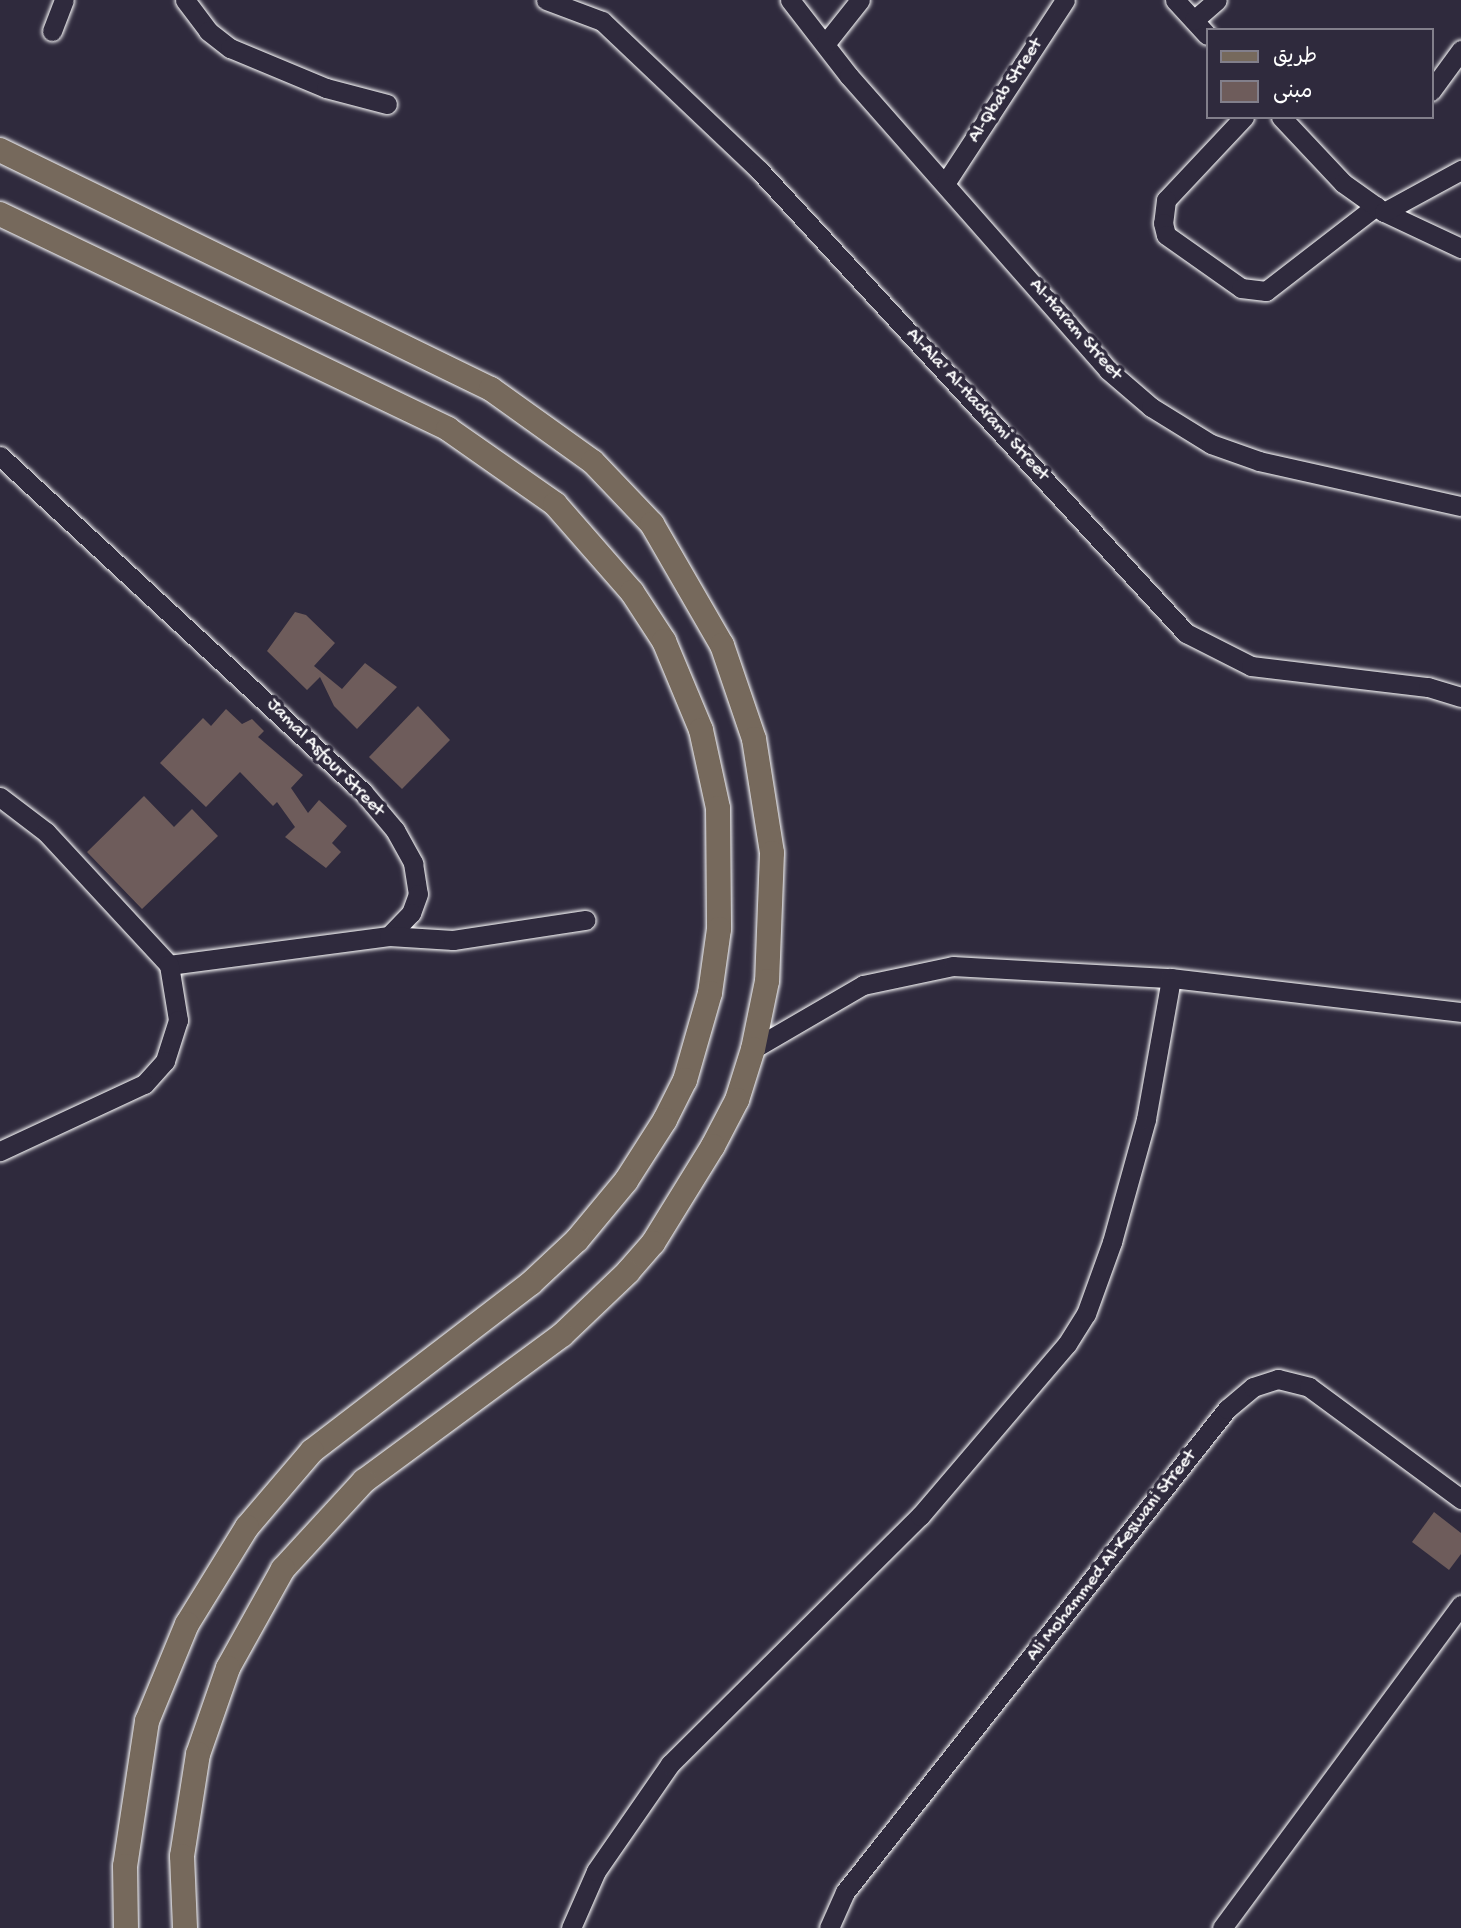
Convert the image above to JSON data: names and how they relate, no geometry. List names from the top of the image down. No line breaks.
{"streets":{"street":["Al-Qbab Street","Al-Haram Street","Al-Ala' Al-Hadrami Street","Jamal Asfour Street","Ali Mohammed Al-Keswani Street"]},"crossings":[["Al-Qbab Street","Al-Haram Street"]],"legend":["طريق","مبنى"]}
